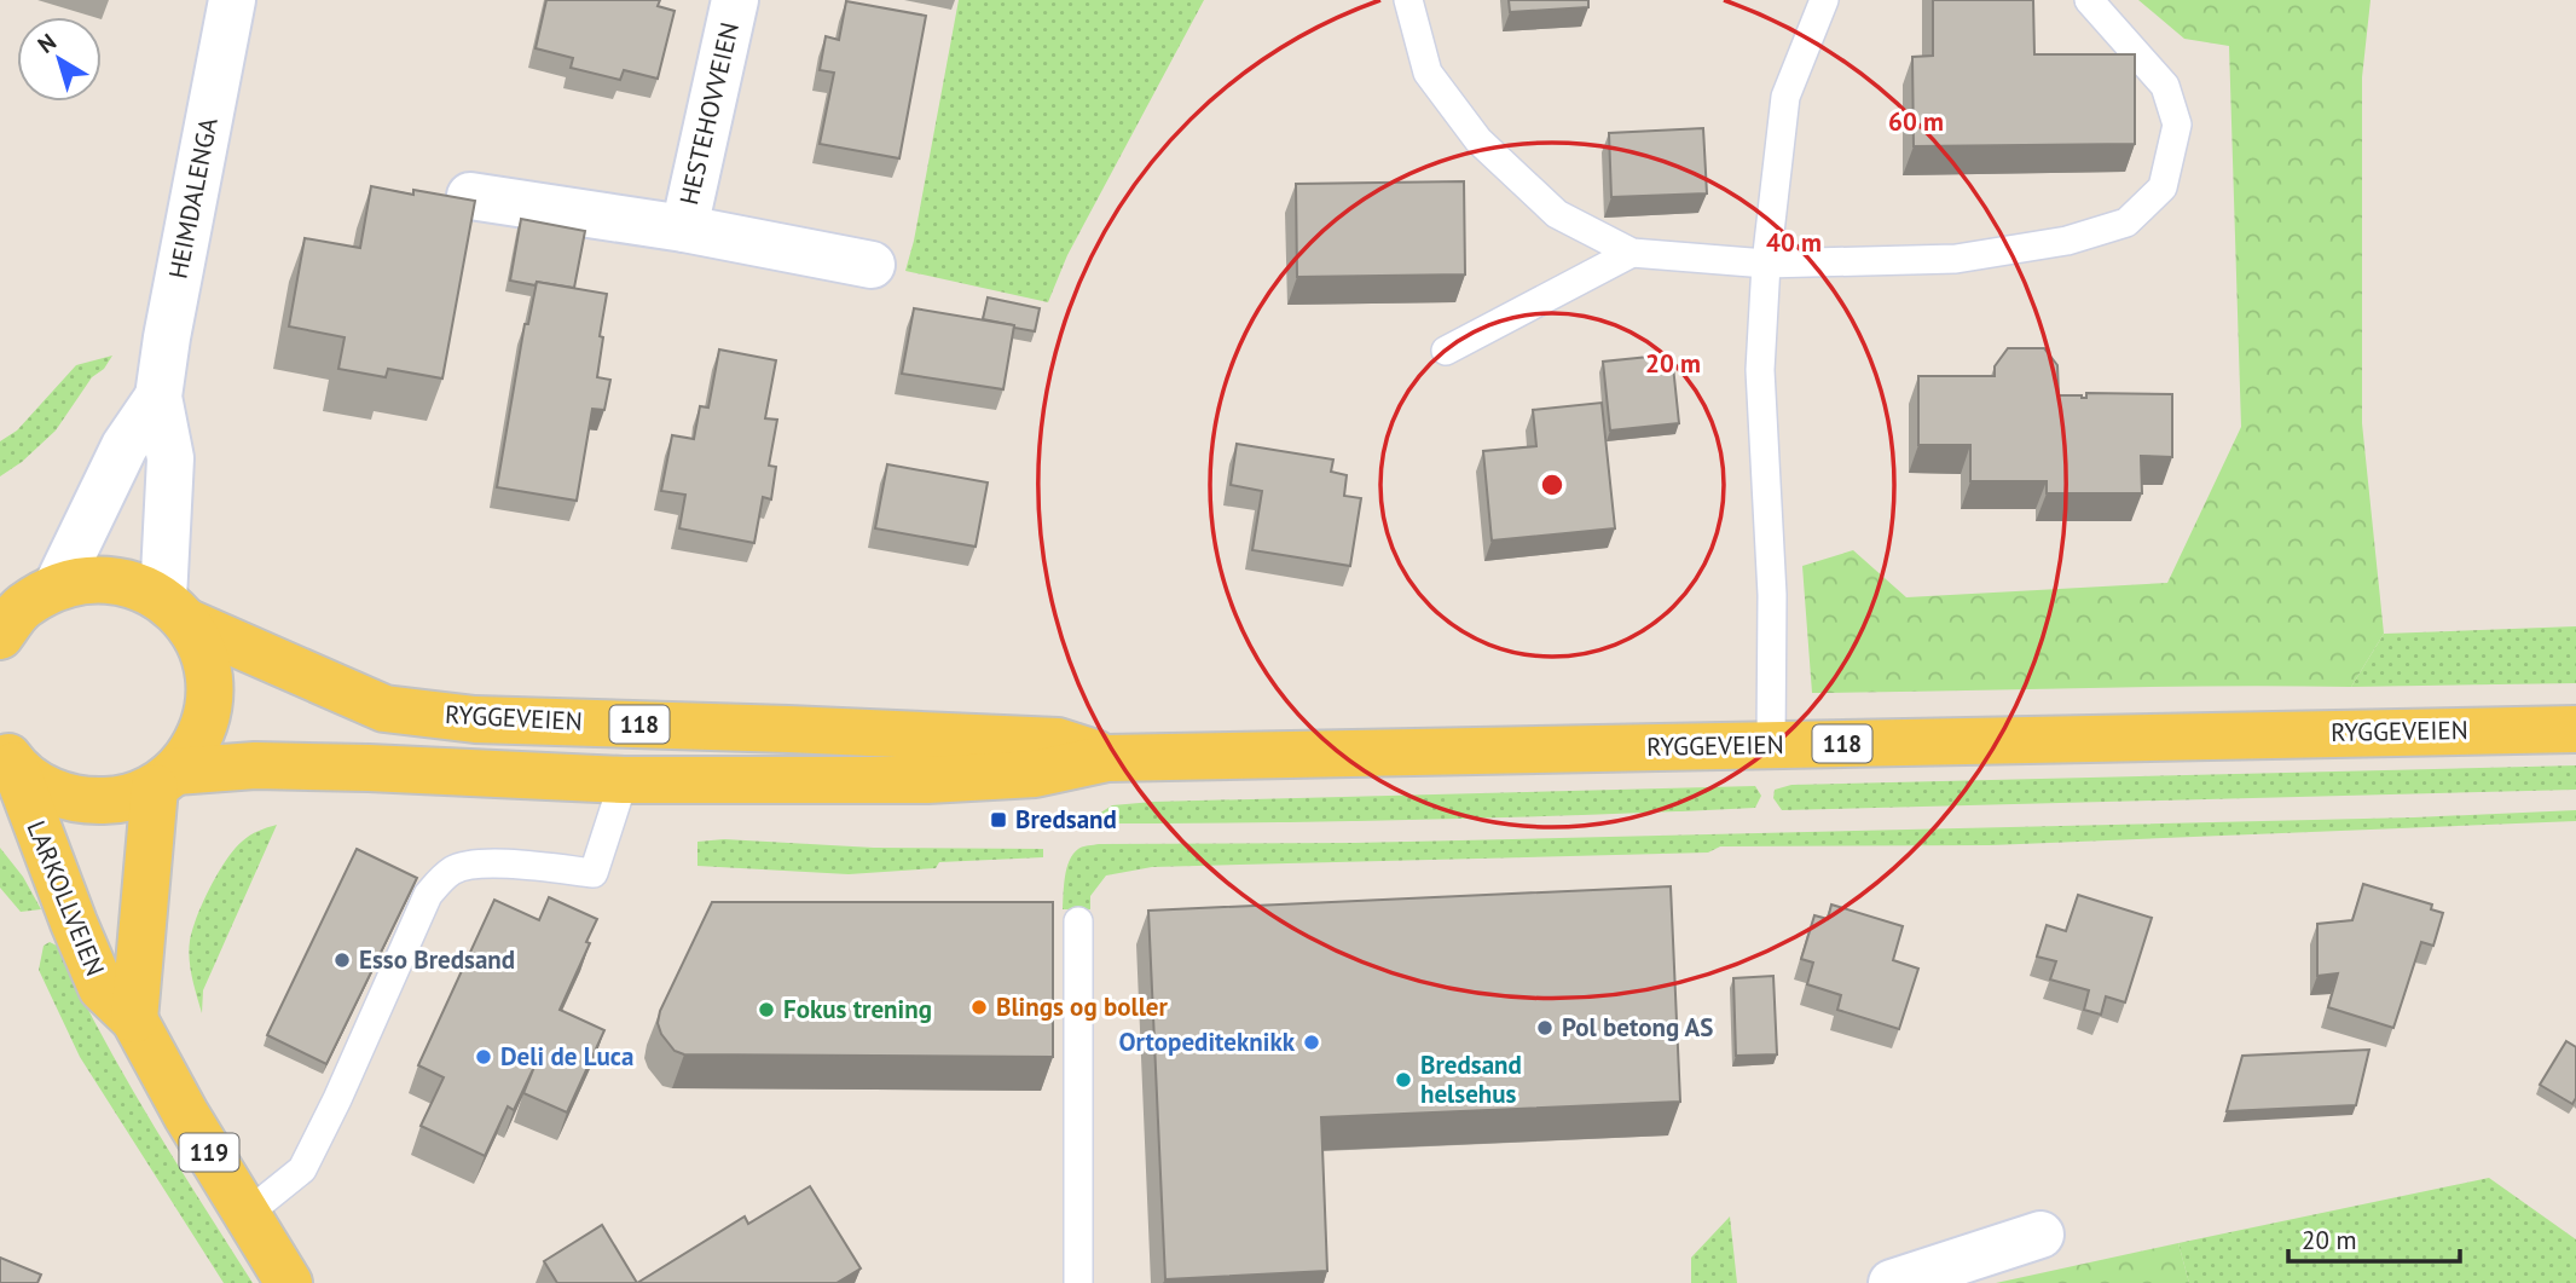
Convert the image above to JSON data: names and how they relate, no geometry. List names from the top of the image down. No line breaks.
{"streets":{"main road":["RYGGEVEIEN","118","LARKOLLVEIEN","119"],"street":["HESTEHOVVEIEN","HEIMDALENGA"]},"crossings":[["HEIMDALENGA","RYGGEVEIEN"],["HEIMDALENGA","118"],["RYGGEVEIEN","118"],["RYGGEVEIEN","LARKOLLVEIEN"],["118","LARKOLLVEIEN"]],"places":{"transit":["Bredsand"],"other":["Esso Bredsand","Blings og boller","Fokus trening","Pol betong AS","Ortopediteknikk","Deli de Luca","Bredsand helsehus"]},"scale_bar":"20 m","north":"top left","rings":["60 m","40 m","20 m"]}
